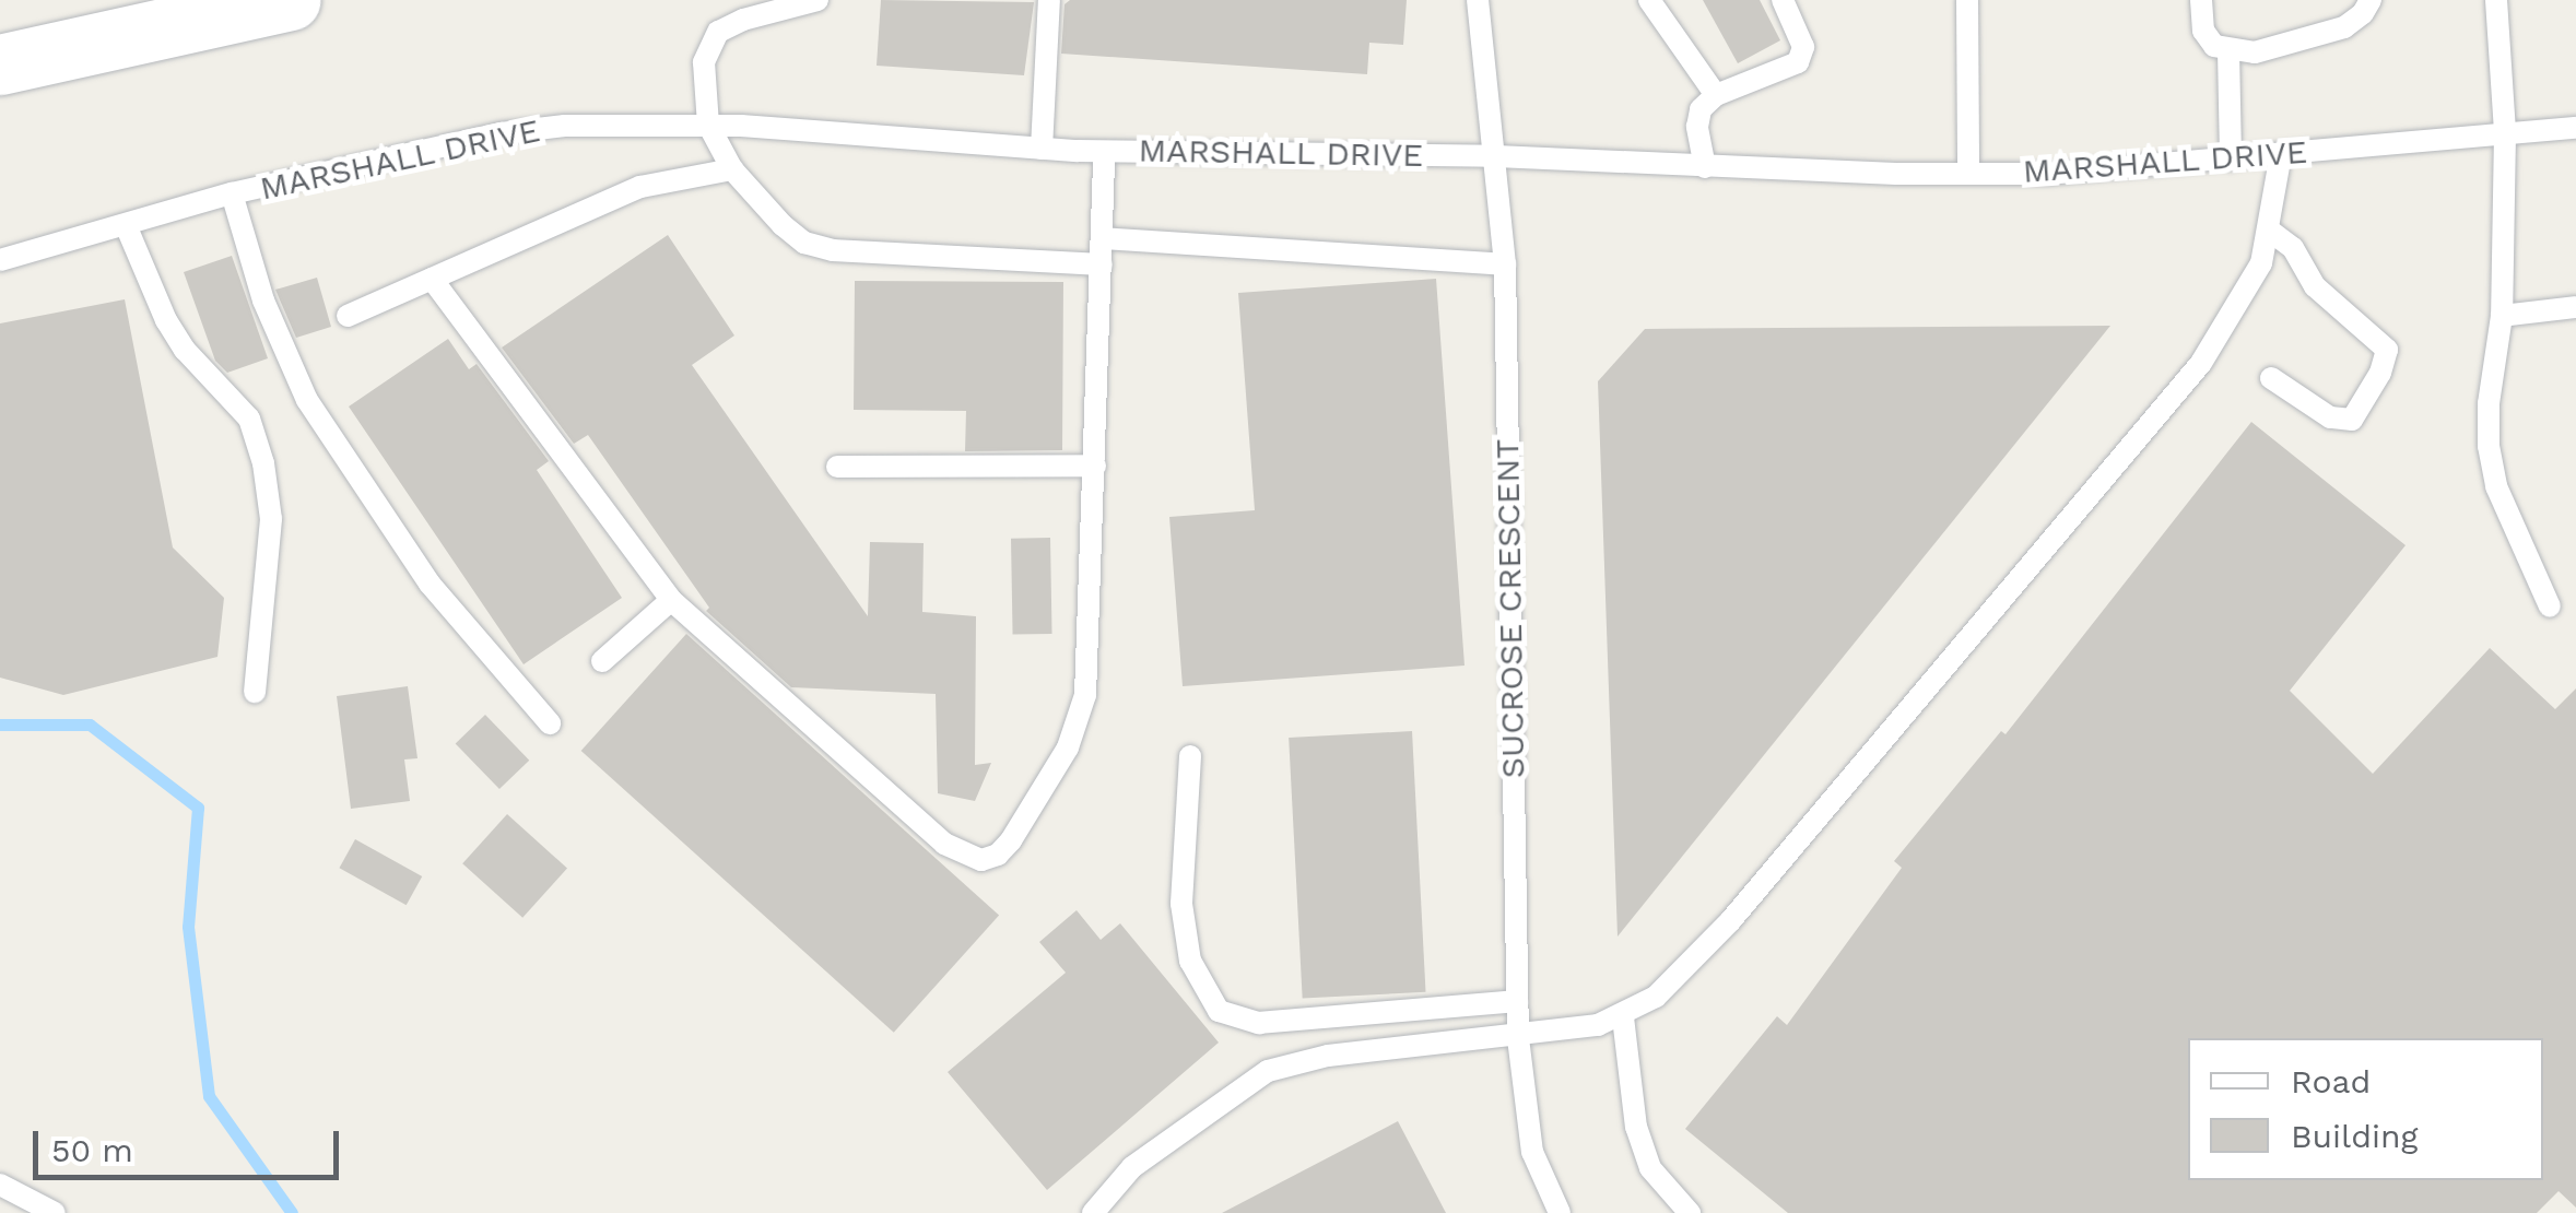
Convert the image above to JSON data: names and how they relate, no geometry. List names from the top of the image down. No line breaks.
{"streets":{"lane":["MARSHALL DRIVE","SUCROSE CRESCENT"]},"crossings":[["MARSHALL DRIVE","SUCROSE CRESCENT"]],"legend":["Road","Building"],"scale_bar":"50 m"}
